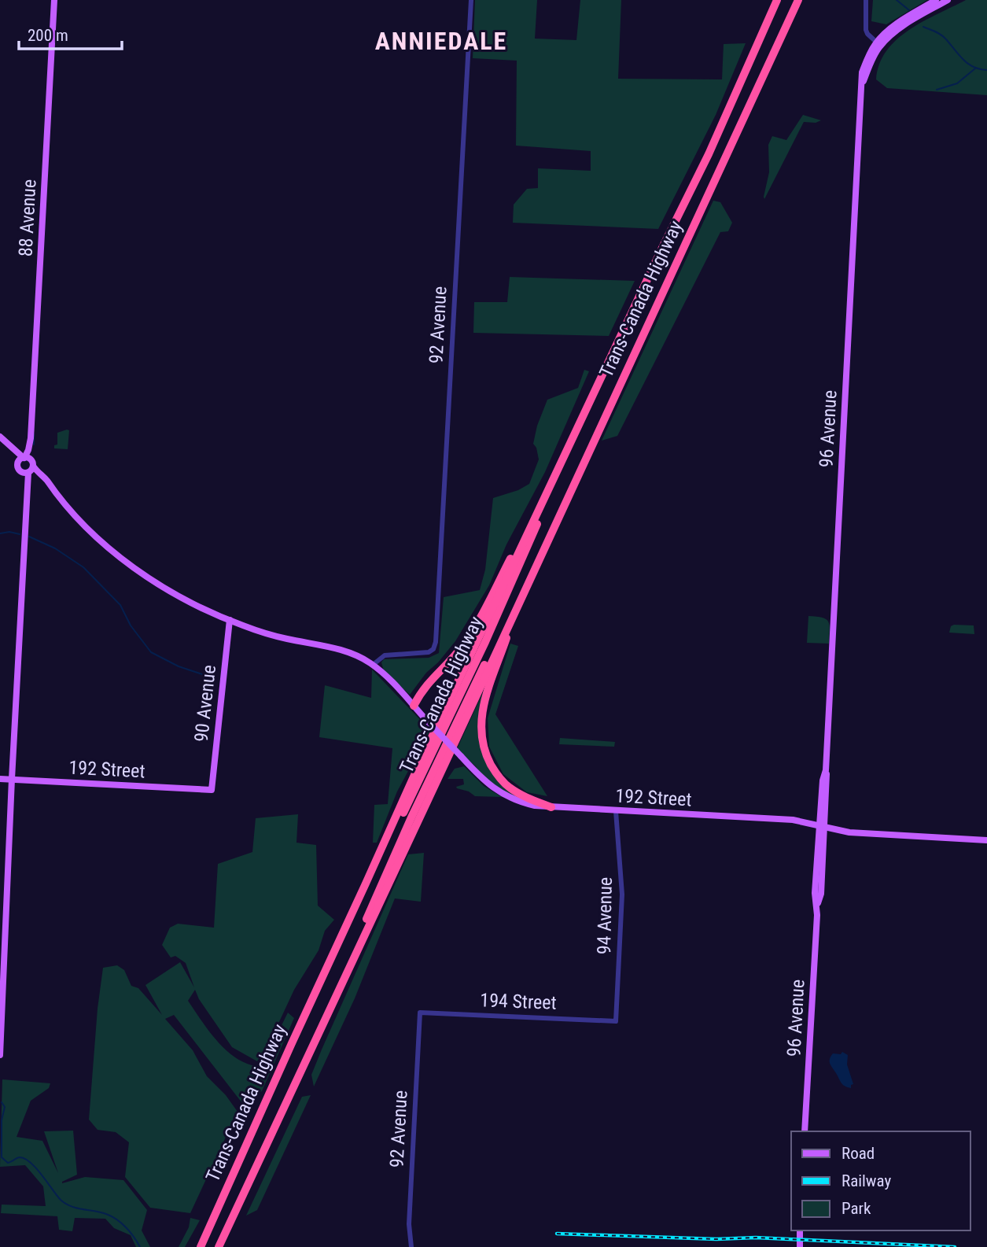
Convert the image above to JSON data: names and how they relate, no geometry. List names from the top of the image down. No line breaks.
{"streets":{"highway":["Trans-Canada Highway"],"main road":["88 Avenue","96 Avenue","90 Avenue","192 Street"],"street":["92 Avenue","94 Avenue","194 Street"]},"crossings":[["88 Avenue","192 Street"],["92 Avenue","192 Street"],["92 Avenue","194 Street"],["96 Avenue","192 Street"],["90 Avenue","192 Street"],["192 Street","94 Avenue"],["94 Avenue","194 Street"]],"districts":["ANNIEDALE"],"legend":["Road","Railway","Park"],"scale_bar":"200 m"}
